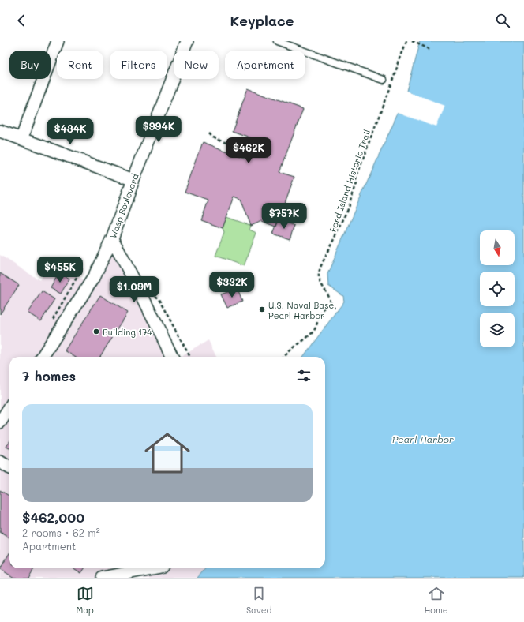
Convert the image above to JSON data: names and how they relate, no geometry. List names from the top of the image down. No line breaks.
{"streets":{"street":["Wasp Boulevard"],"path":["Ford Island Historic Trail"]},"water":["Pearl Harbor"],"places":["U.S. Naval Base, Pearl Harbor","Building 174"],"north":"bottom","page":{"header":"Keyplace","chip":["Buy","Rent","Filters","New","Apartment"],"price":["$994K","$434K","$462K","$757K","$455K","$332K","$1.09M"],"heading":"7 homes","list":[{"name":"$462,000","note":"2 rooms · 62 m² · Apartment"}],"tabs":["Map","Saved","Home"]}}
